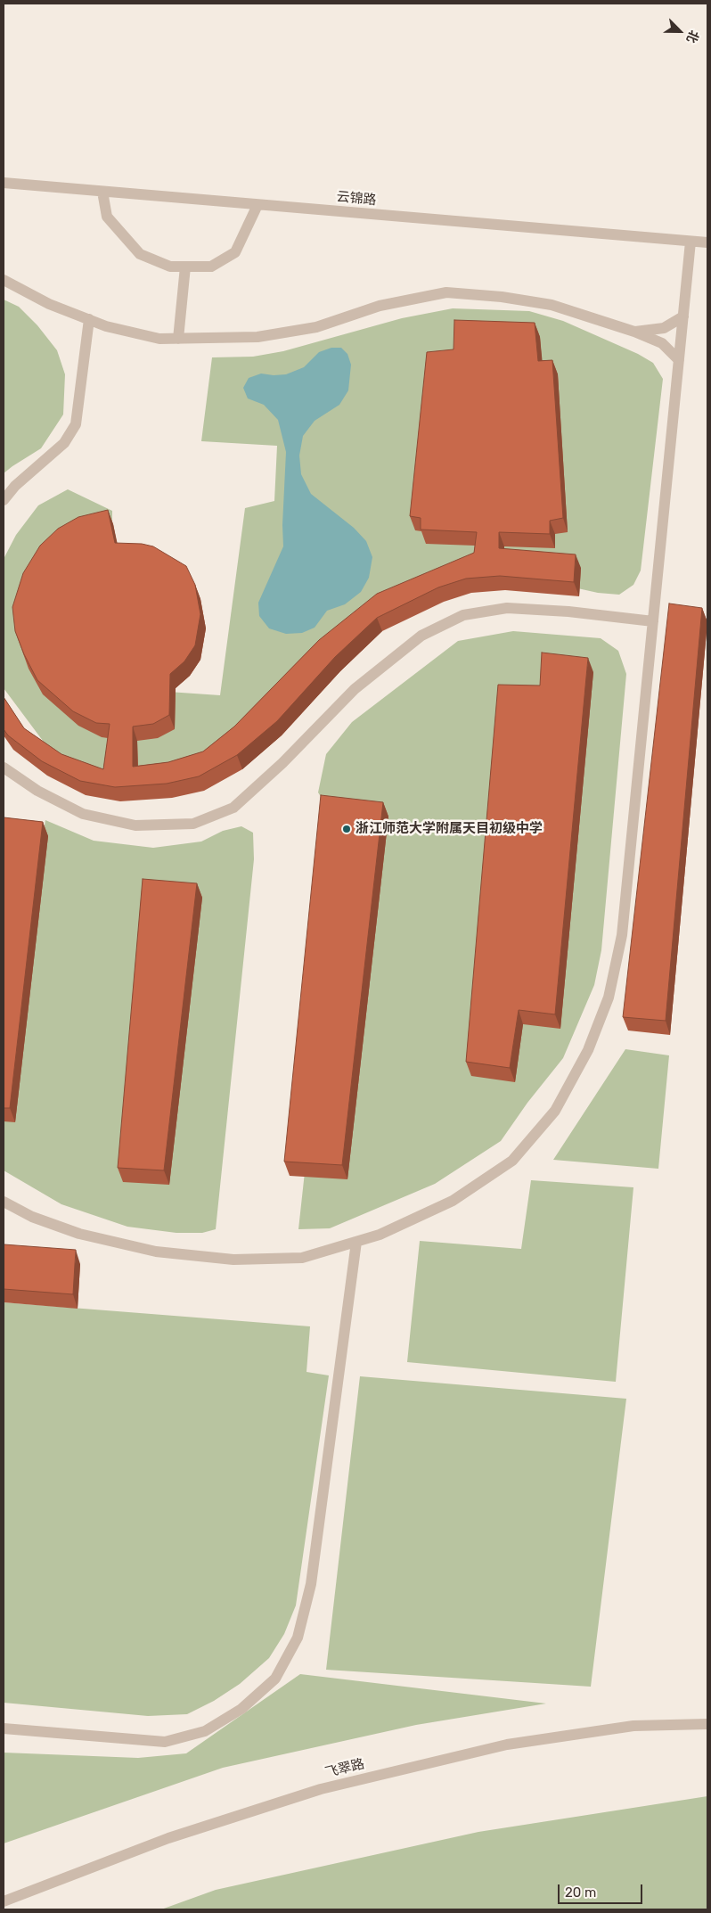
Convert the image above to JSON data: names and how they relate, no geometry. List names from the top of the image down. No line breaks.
{"streets":{"street":["云锦路","飞翠路"]},"places":["浙江师范大学附属天目初级中学"],"scale_bar":"20 m","north":"bottom right"}
